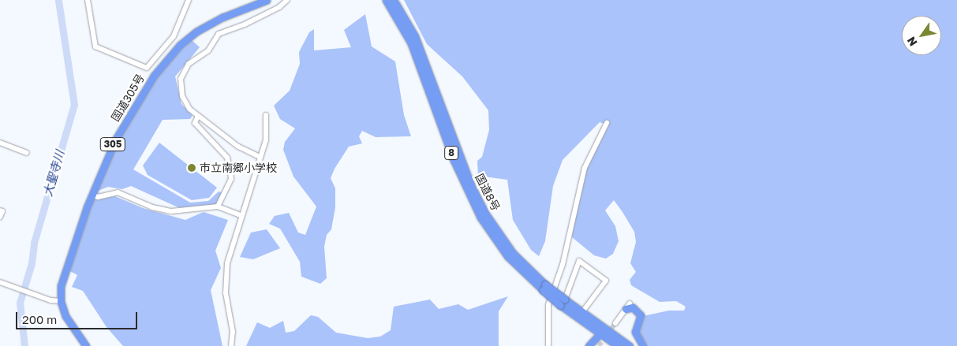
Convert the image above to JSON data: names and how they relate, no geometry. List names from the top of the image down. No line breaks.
{"streets":{"highway":["国道305号","305","8","国道8号"]},"water":["大聖寺川"],"places":["市立南郷小学校"],"scale_bar":"200 m","north":"bottom left"}
